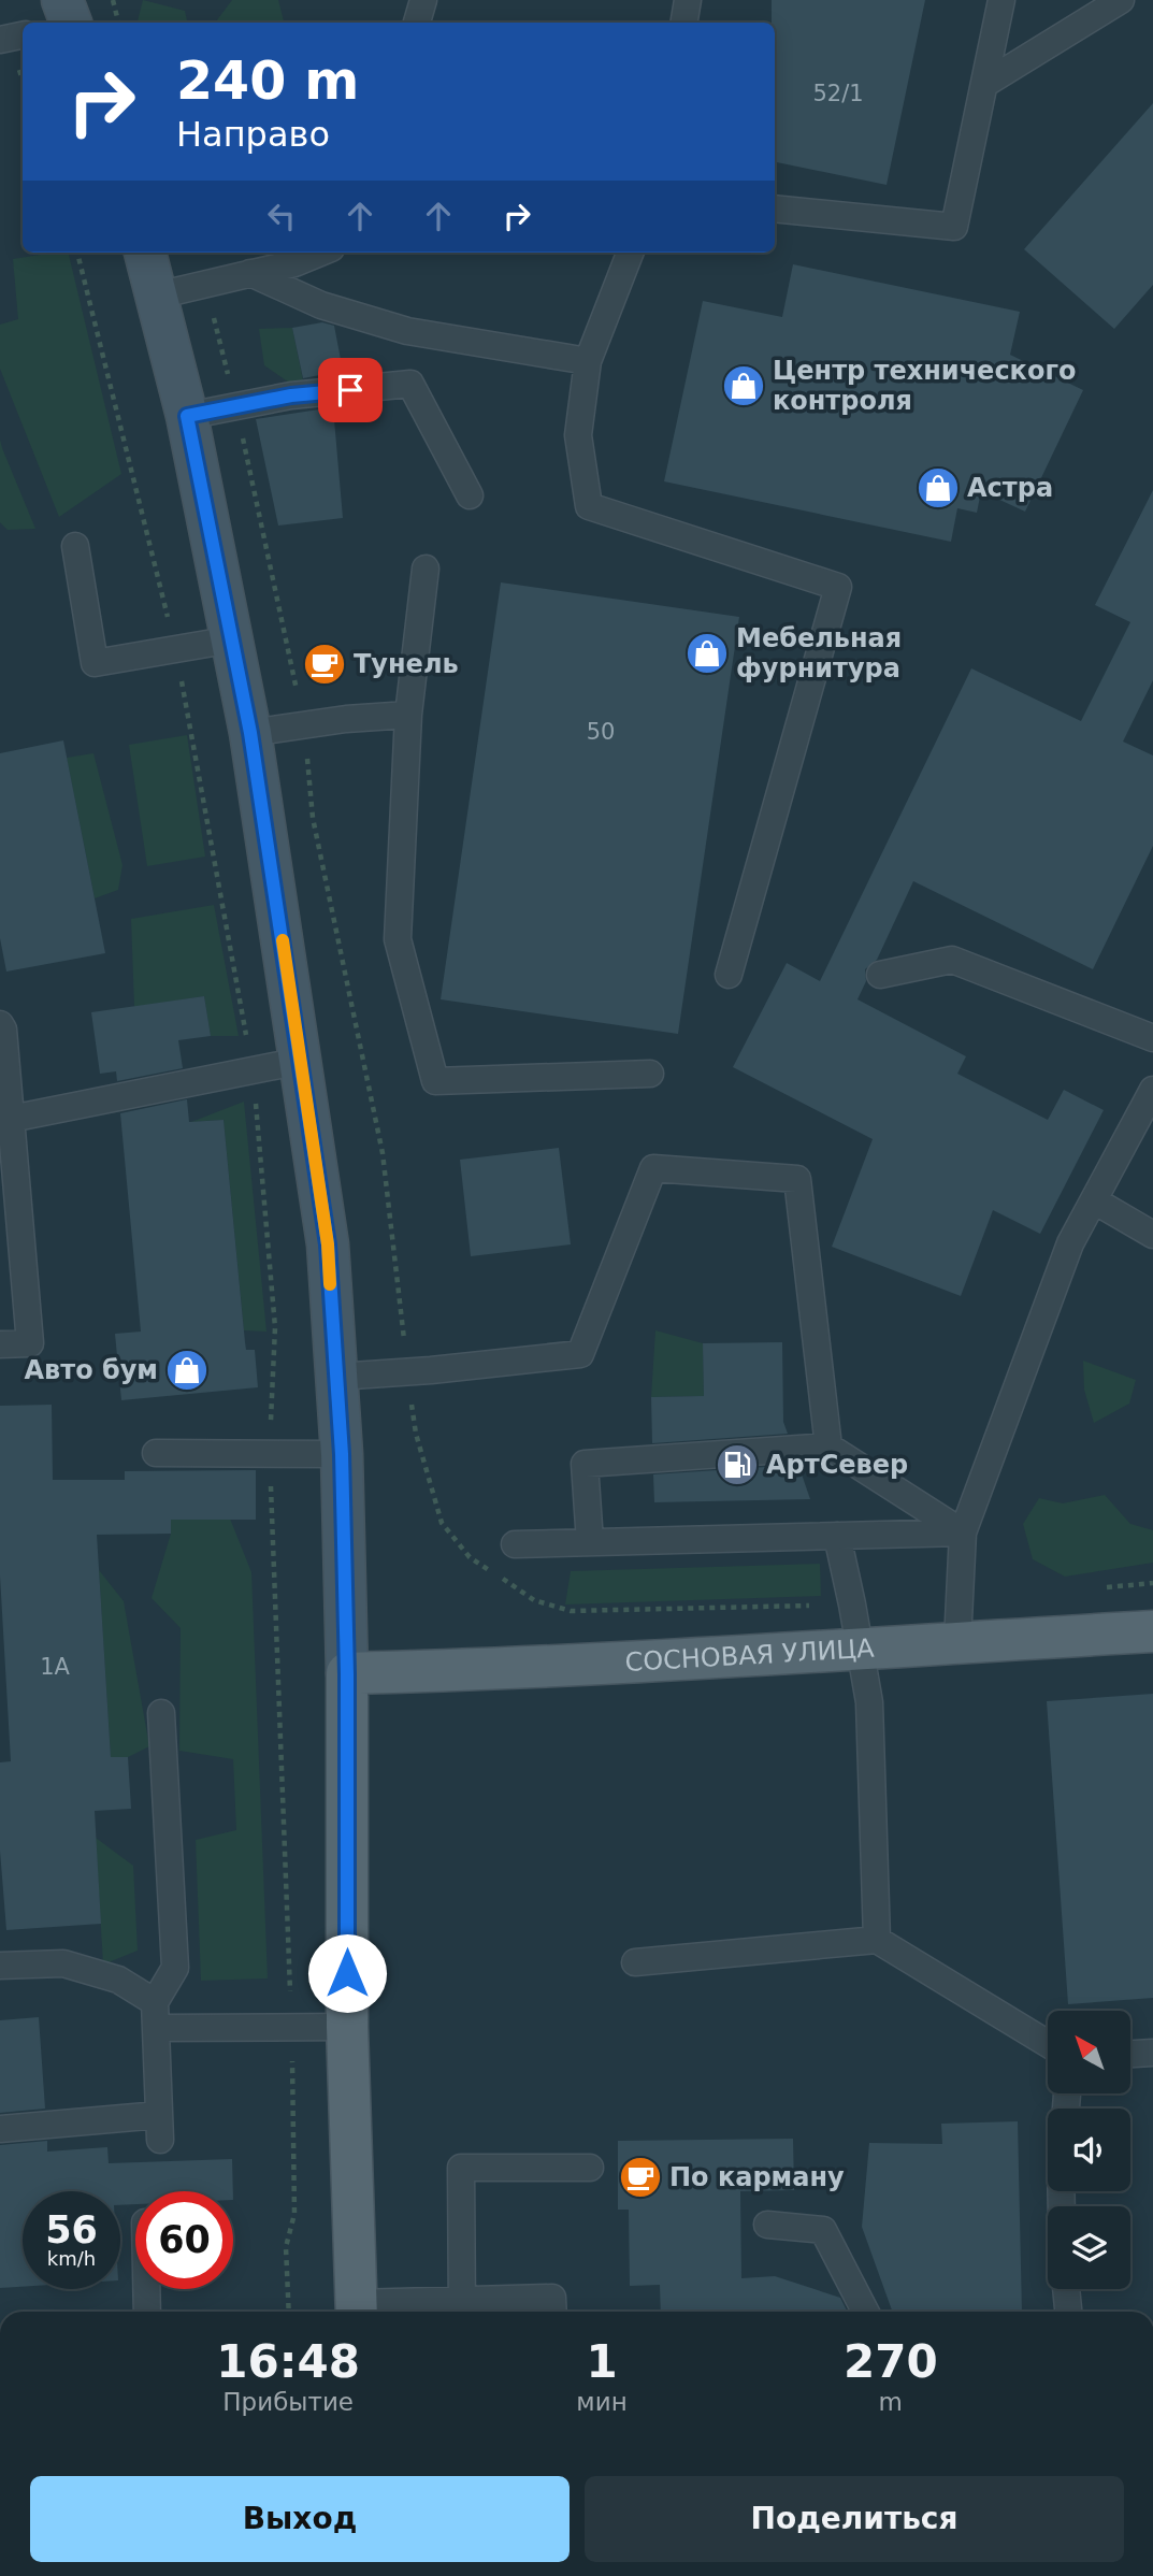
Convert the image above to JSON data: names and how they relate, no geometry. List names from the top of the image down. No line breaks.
{"streets":{"main road":["СОСНОВАЯ УЛИЦА"]},"places":{"shop":["Центр технического контроля","Астра","Мебельная фурнитура","Авто бум"],"cafe":["Тунель","По карману"],"fuel station":["АртСевер"]},"house_numbers":["52/1","50","1А"],"north":"top left","page":{"turn":["240 m","Направо"],"speed":"56 km/h","limit":"60","eta":["16:48","Прибытие","1","мин","270","m"],"buttons":["Выход","Поделиться"]}}
